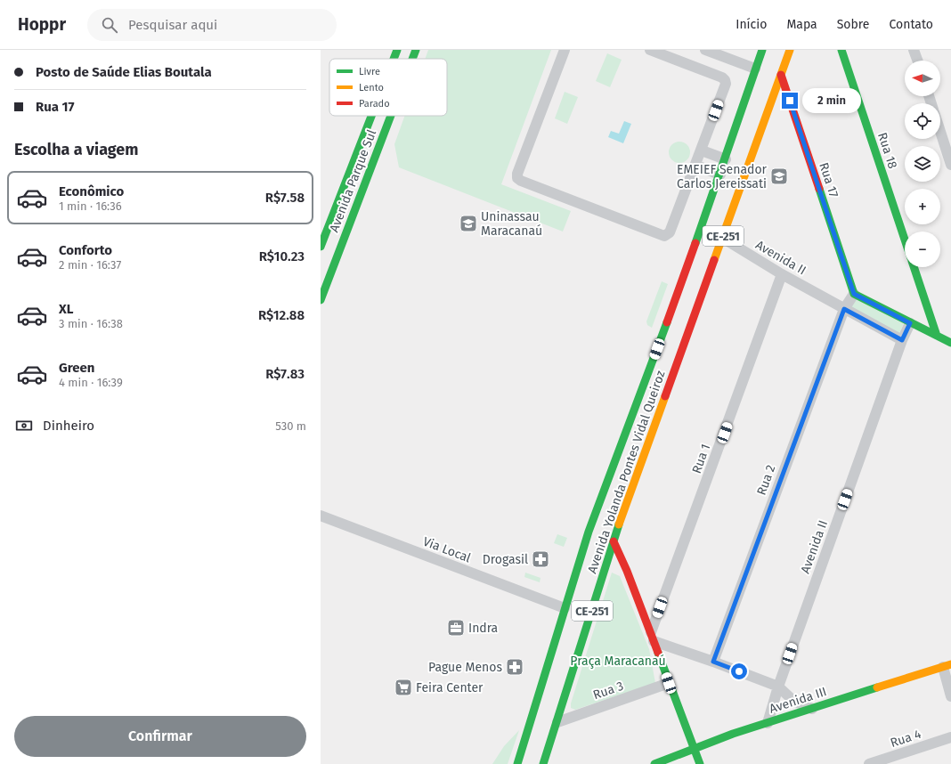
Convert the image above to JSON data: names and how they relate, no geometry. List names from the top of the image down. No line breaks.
{"streets":{"street":["Rua 18","Rua 17","Avenida Parque Sul","CE-251","Avenida II","Rua 1","Avenida Yolanda Pontes Vidal Queiroz","Rua 2","Via Local","Rua 3","Avenida III","Rua 4"]},"crossings":[["Rua 17","Avenida Yolanda Pontes Vidal Queiroz"],["Rua 17","Rua 2"],["Avenida II","Rua 1"],["Avenida II","Avenida Yolanda Pontes Vidal Queiroz"],["Avenida II","Rua 2"],["Avenida II","Avenida III"],["Avenida Yolanda Pontes Vidal Queiroz","Via Local"],["Avenida Yolanda Pontes Vidal Queiroz","Rua 3"]],"parks":["Praça Maracanaú"],"places":{"school or university":["EMEIEF Senador Carlos Jereissati","Uninassau Maracanaú"],"pharmacy":["Drogasil","Pague Menos"],"office":["Indra"],"supermarket":["Feira Center"]},"legend":["Livre","Lento","Parado"],"north":"left","page":{"header":"Hoppr","search":"Pesquisar aqui","nav":["Início","Mapa","Sobre","Contato"],"banner":["Posto de Saúde Elias Boutala","Rua 17"],"map_buttons":["+","−"],"bubble":"2 min","heading":"Escolha a viagem","list":[{"name":"Econômico","note":"1 min · 16:36","value":"R$7.58"},{"name":"Conforto","note":"2 min · 16:37","value":"R$10.23"},{"name":"XL","note":"3 min · 16:38","value":"R$12.88"},{"name":"Green","note":"4 min · 16:39","value":"R$7.83"}],"pay":["Dinheiro","530 m"],"buttons":"Confirmar"}}
